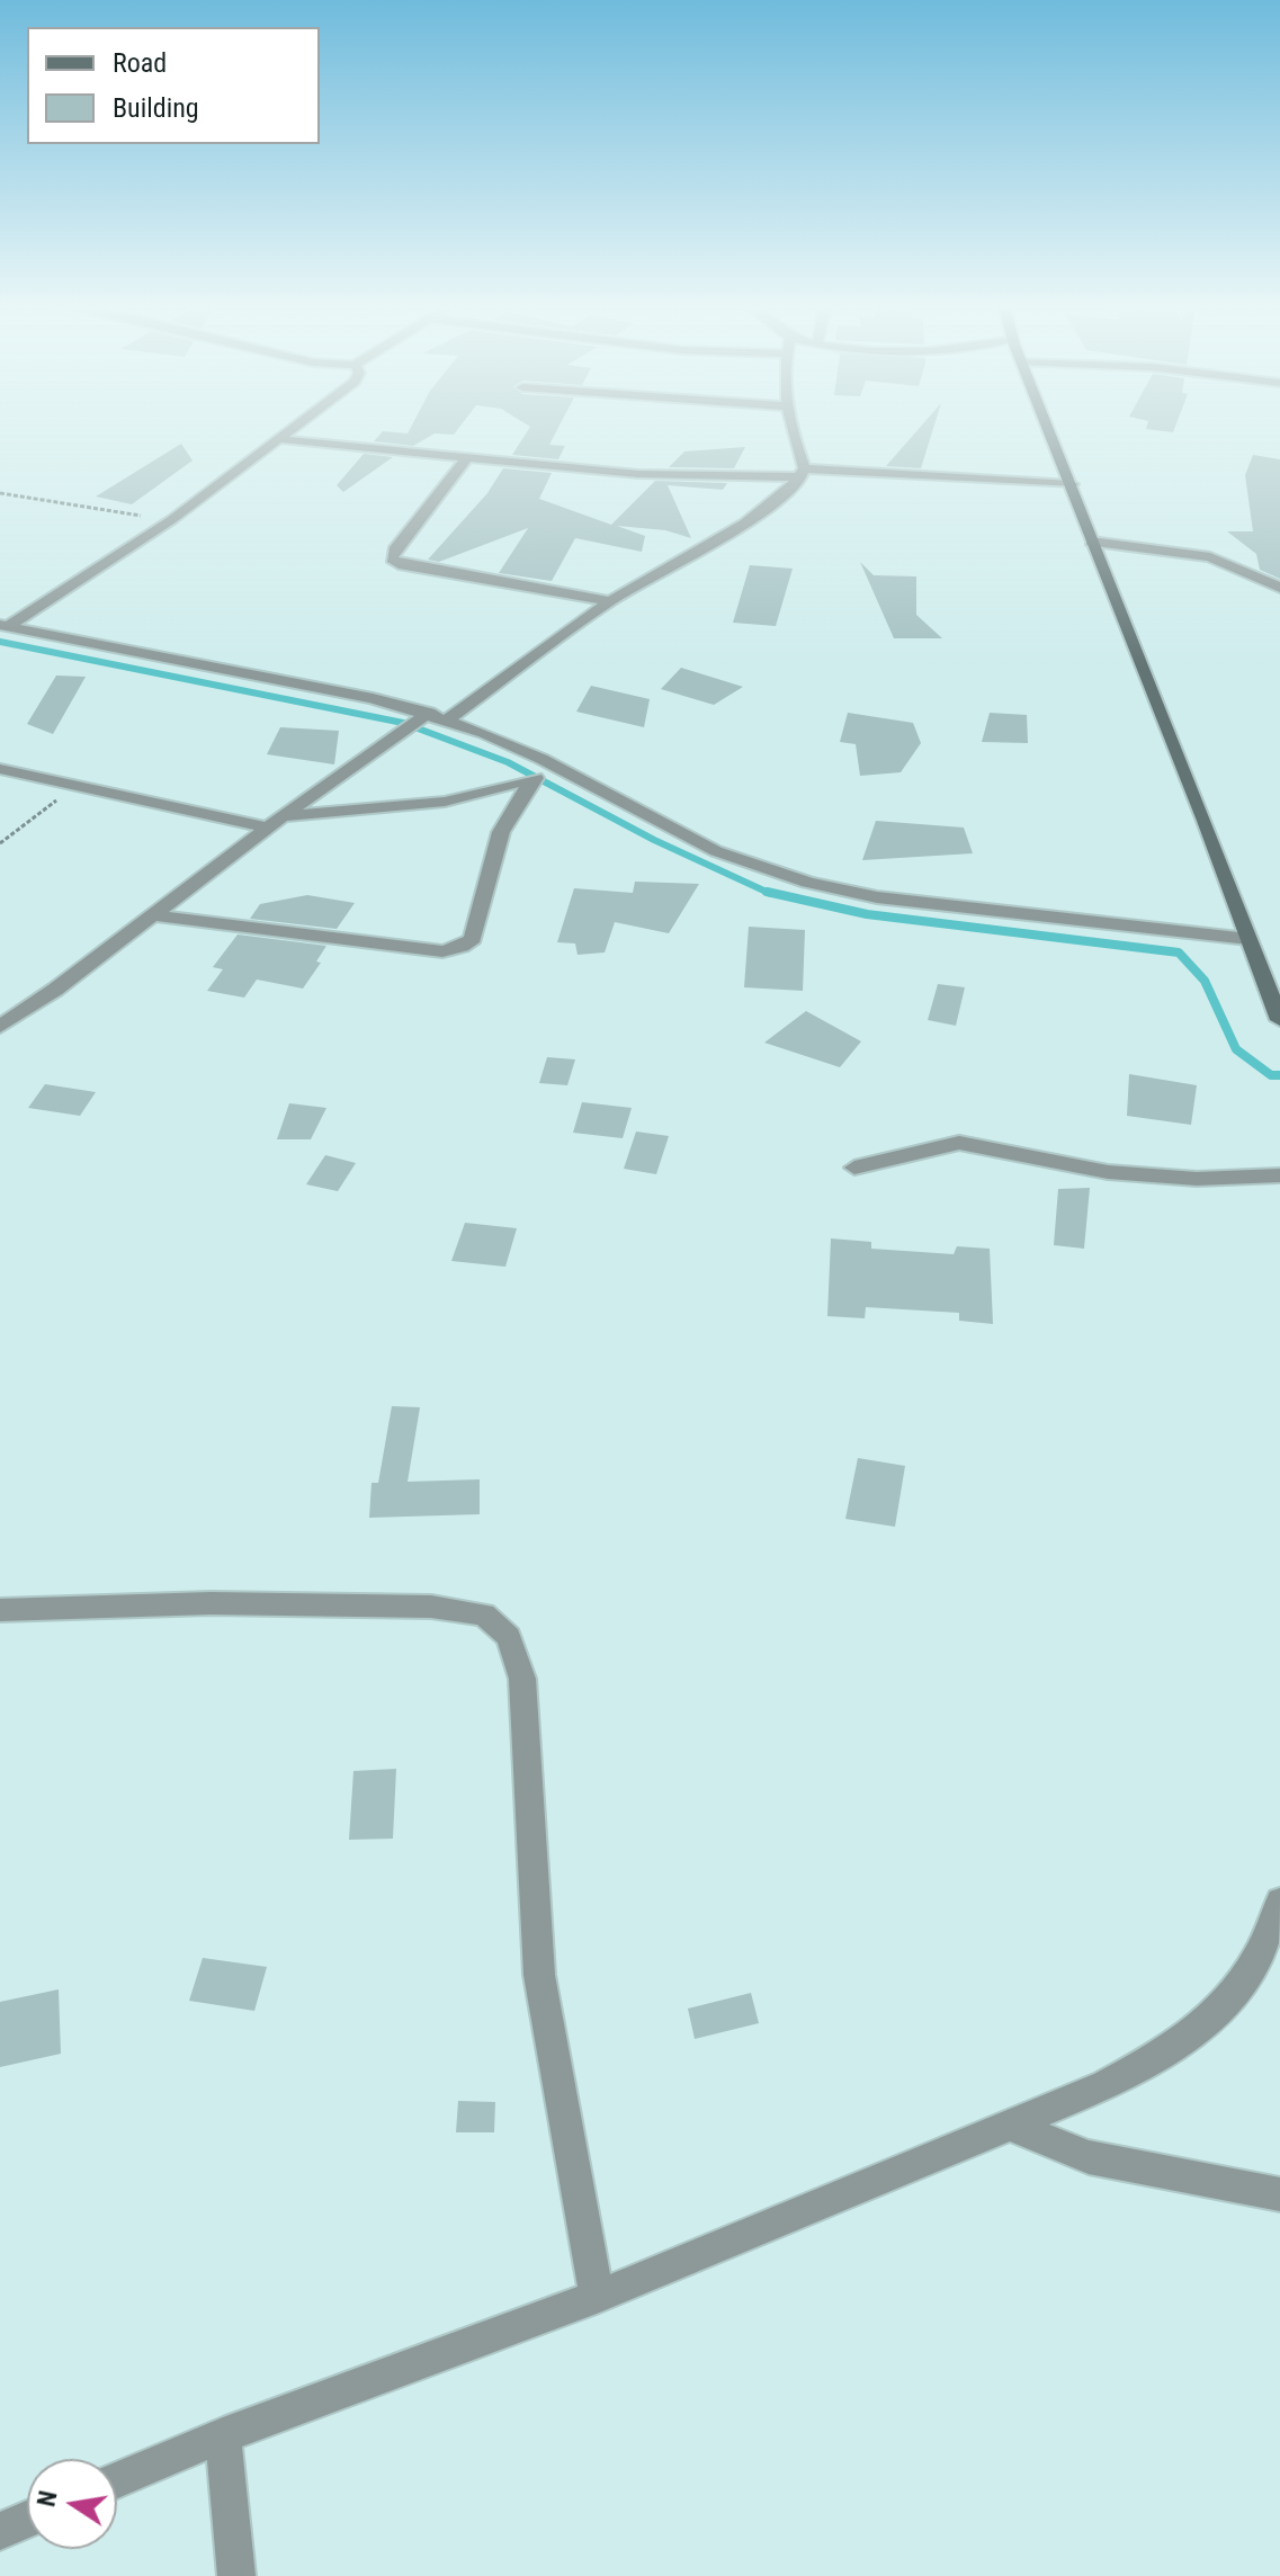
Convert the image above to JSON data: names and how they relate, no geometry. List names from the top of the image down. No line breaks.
{"legend":["Road","Building"],"north":"left"}
